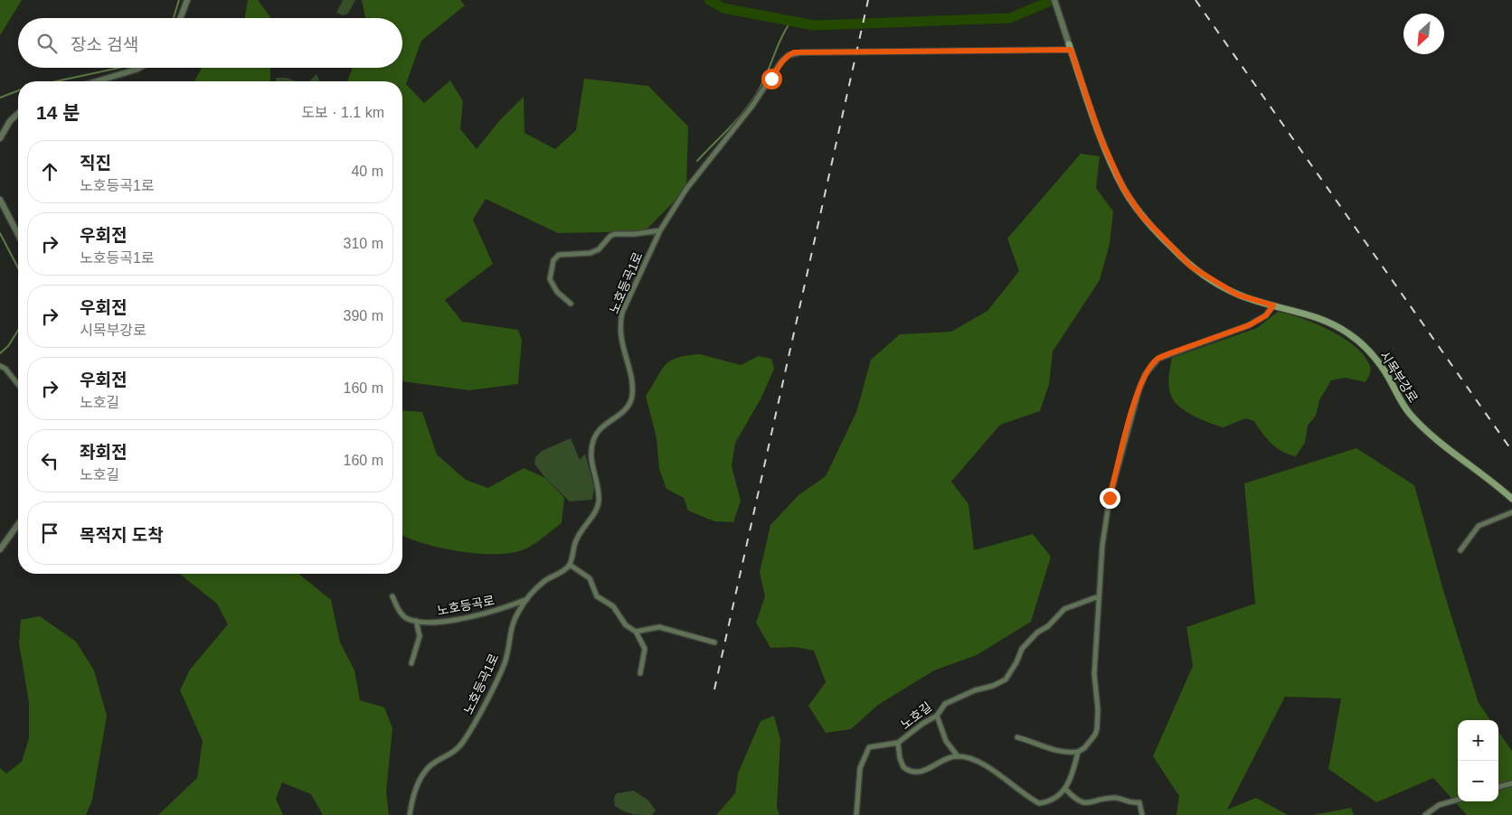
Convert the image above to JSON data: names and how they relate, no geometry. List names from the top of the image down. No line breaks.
{"streets":{"main road":["시목부강로"],"street":["노호등곡1로","노호등곡로","노호길"]},"crossings":[["노호등곡1로","시목부강로"],["노호등곡1로","노호등곡로"]],"north":"bottom left","page":{"search":"장소 검색","heading":["14 분","도보 · 1.1 km"],"list":[["직진","노호등곡1로","40 m"],["우회전","노호등곡1로","310 m"],["우회전","시목부강로","390 m"],["우회전","노호길","160 m"],["좌회전","노호길","160 m"],"목적지 도착"],"map_buttons":["+","−"]}}
